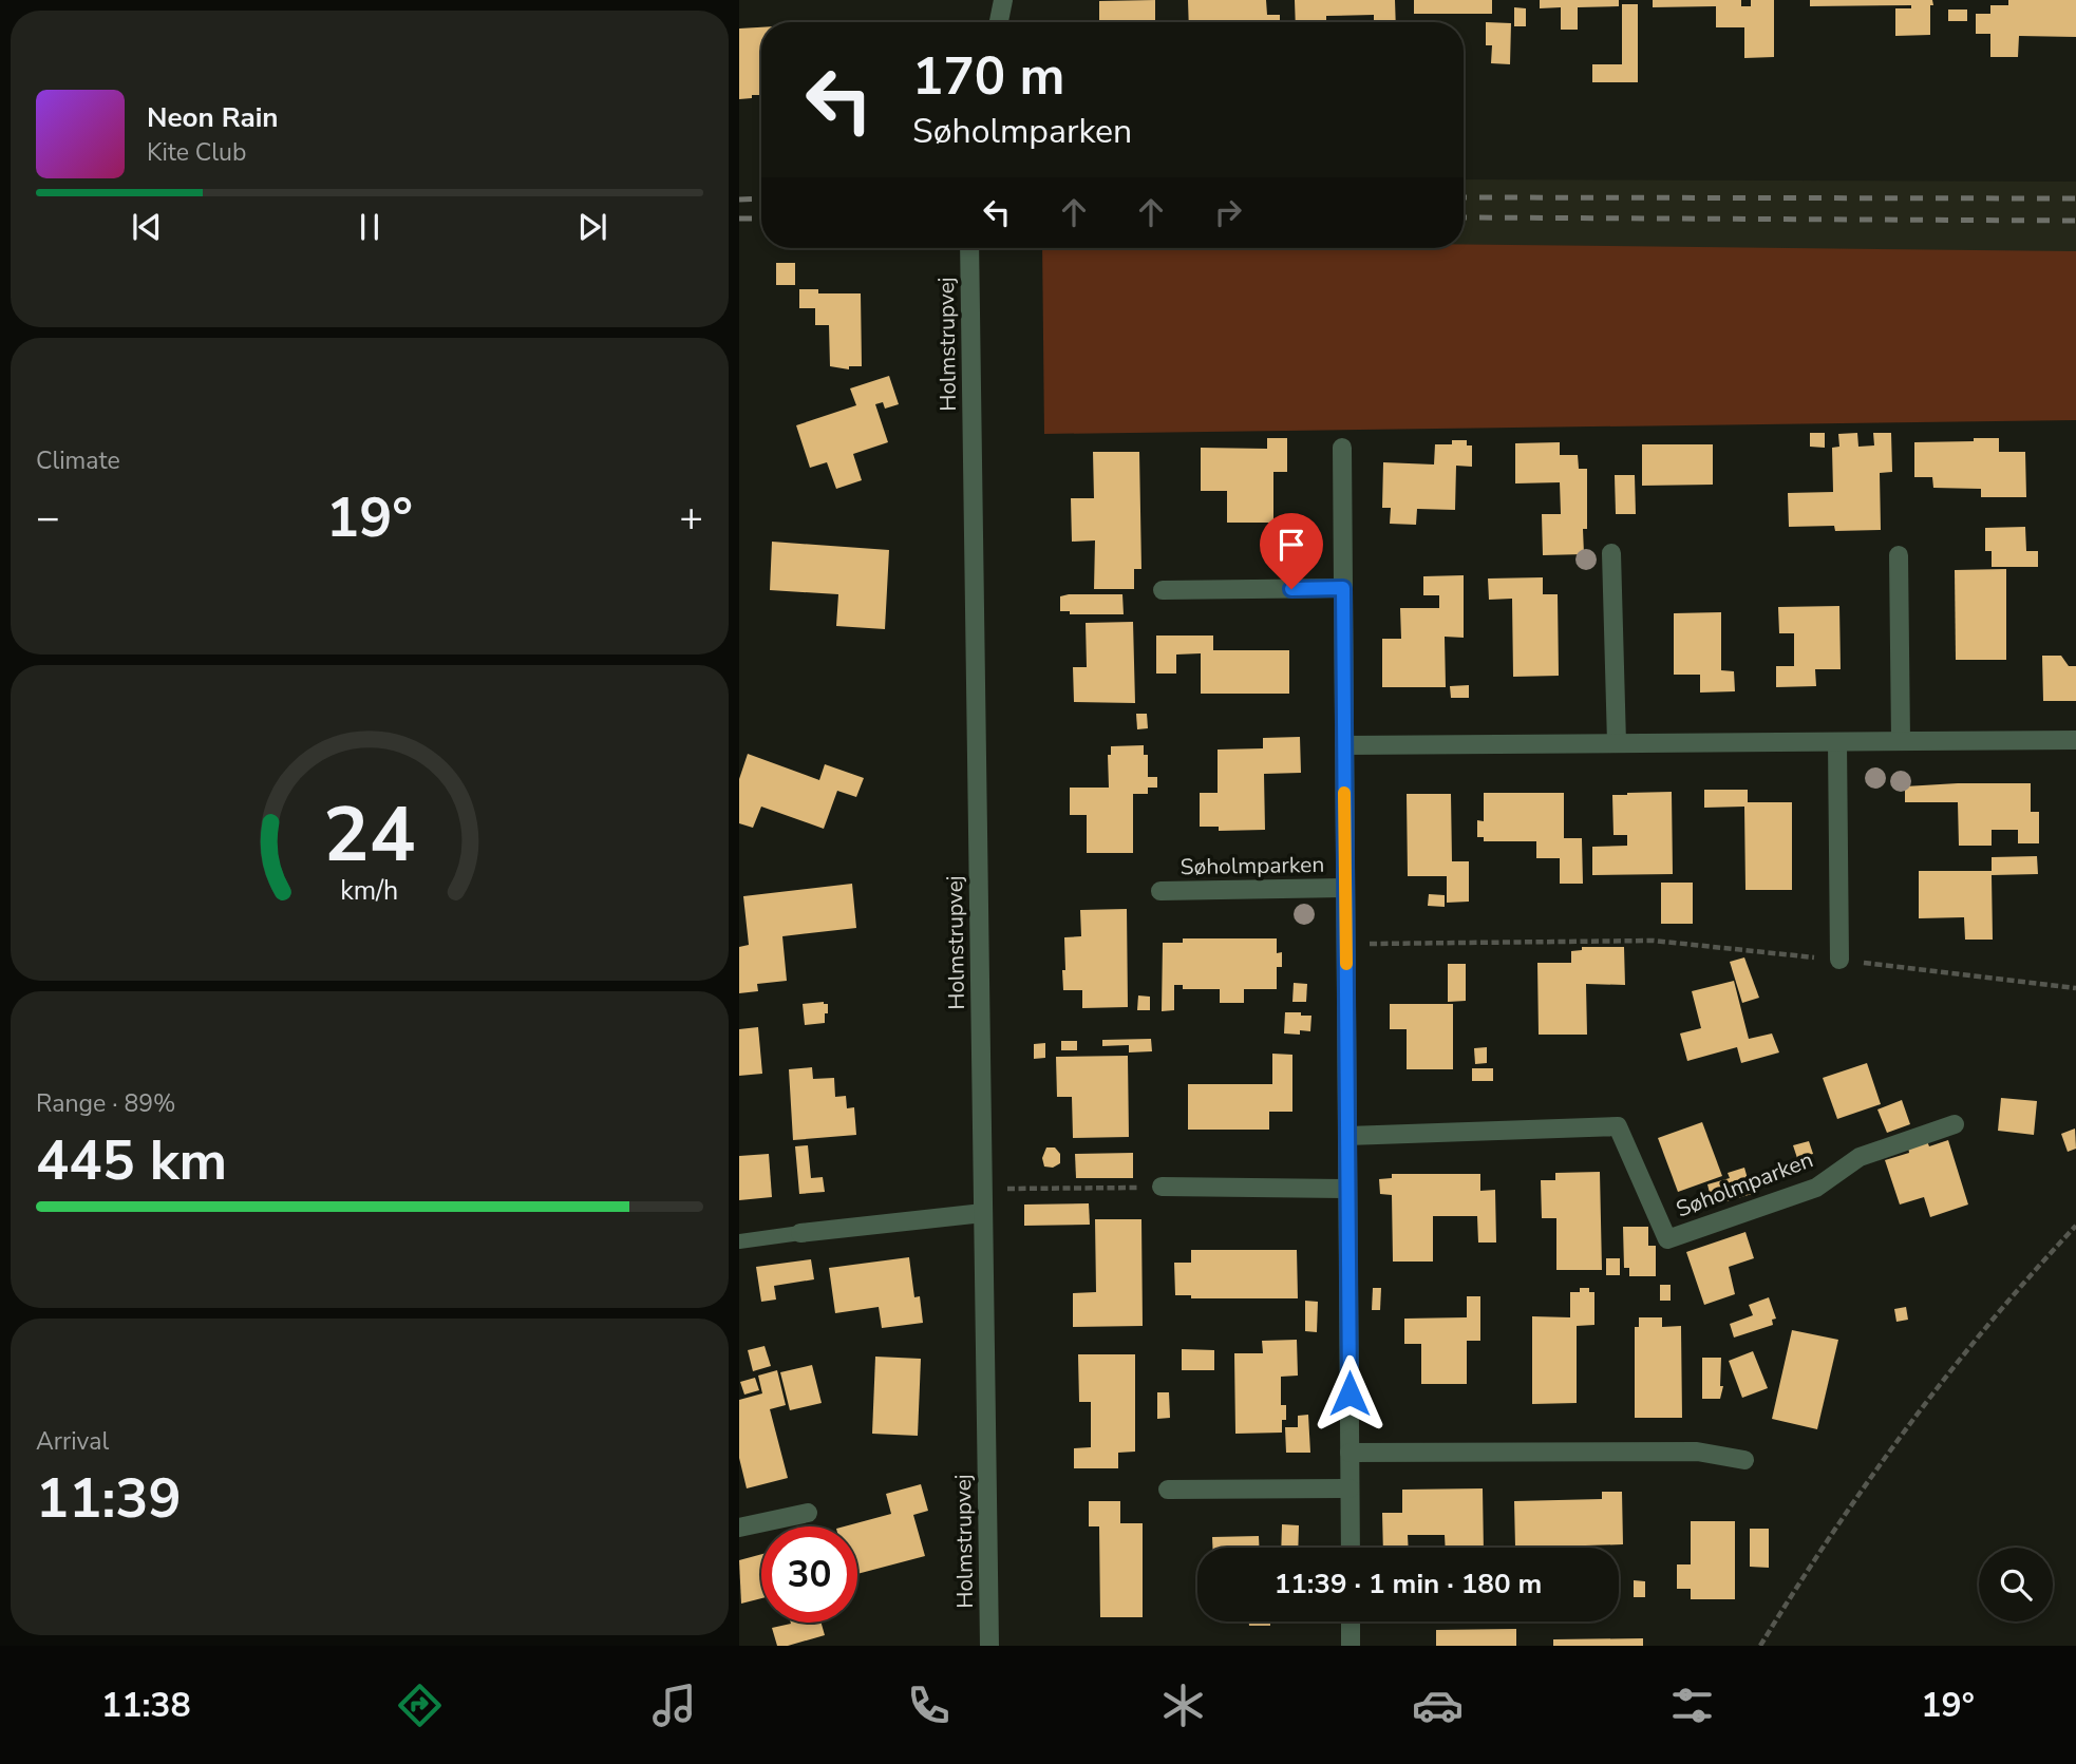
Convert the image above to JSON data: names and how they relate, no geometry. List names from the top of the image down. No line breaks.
{"streets":{"street":["Holmstrupvej","Søholmparken"]},"page":{"turn":["170 m","Søholmparken"],"song":["Neon Rain","Kite Club"],"tile":["Climate",["Range · 89%","445 km"],["Arrival","11:39"]],"heat":["−","19°","+"],"limit":"30","trip":"11:39 · 1 min · 180 m","tabs":["11:38","19°"],"gauge":["24","km/h"]}}
